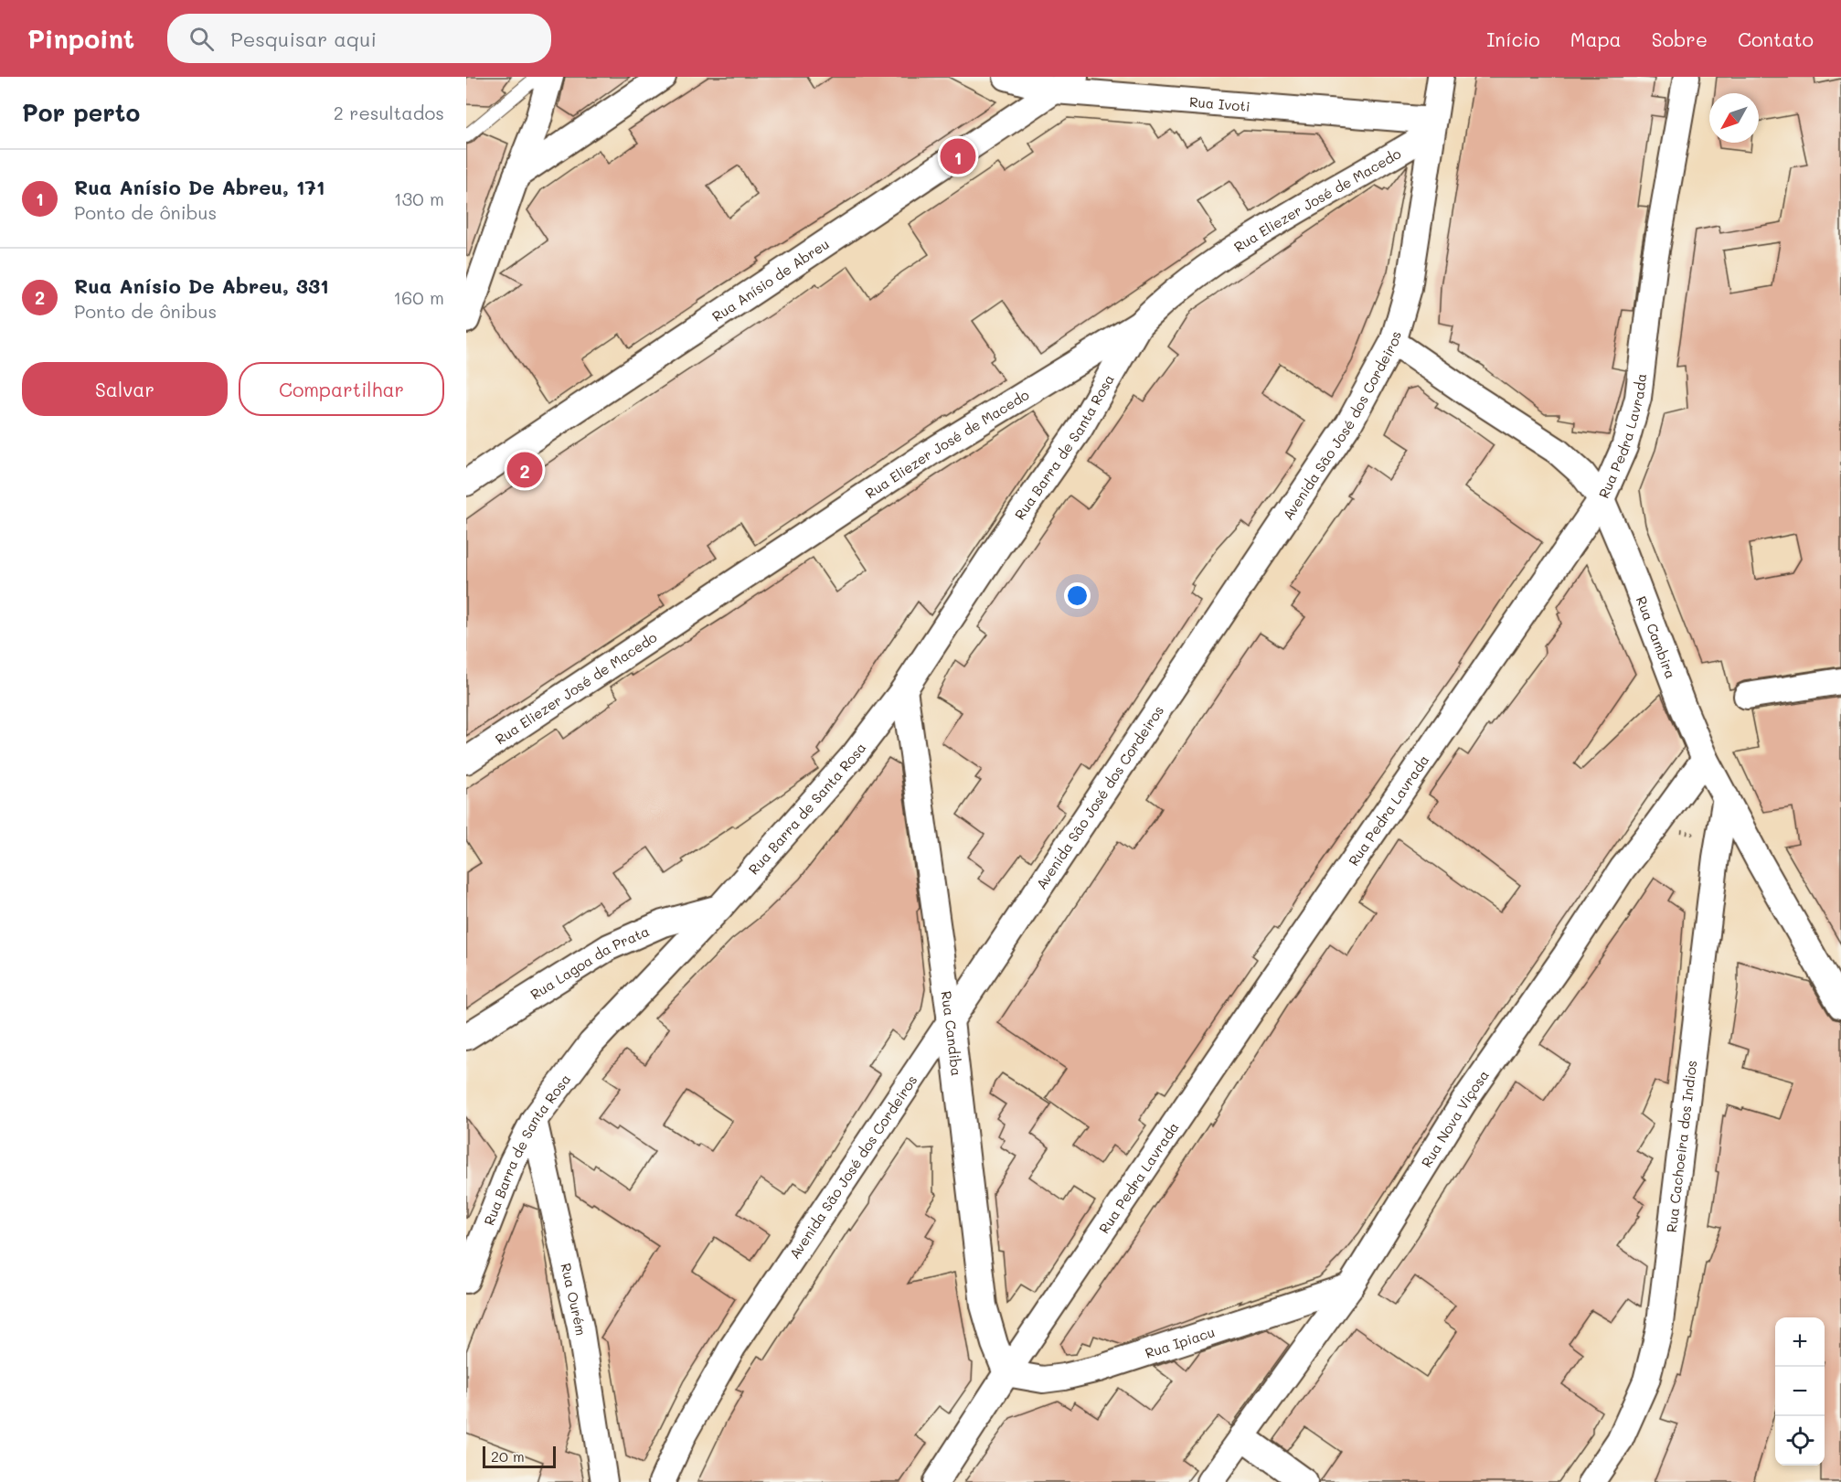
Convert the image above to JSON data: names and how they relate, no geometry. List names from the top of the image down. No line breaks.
{"streets":{"street":["Rua Ivoti","Rua Eliezer José de Macedo","Rua Anísio de Abreu","Avenida São José dos Cordeiros","Rua Pedra Lavrada","Rua Barra de Santa Rosa","Rua Cambira","Rua Lagoa da Prata","Rua Candiba","Rua Nova Viçosa","Rua Cachoeira dos Indios","Rua Ourém","Rua Ipiacu"]},"crossings":[["Rua Ivoti","Rua Eliezer José de Macedo"],["Rua Ivoti","Rua Anísio de Abreu"],["Rua Ivoti","Avenida São José dos Cordeiros"],["Rua Eliezer José de Macedo","Avenida São José dos Cordeiros"],["Rua Eliezer José de Macedo","Rua Barra de Santa Rosa"],["Avenida São José dos Cordeiros","Rua Cambira"],["Avenida São José dos Cordeiros","Rua Candiba"],["Rua Pedra Lavrada","Rua Cambira"],["Rua Pedra Lavrada","Rua Candiba"],["Rua Pedra Lavrada","Rua Ipiacu"],["Rua Barra de Santa Rosa","Rua Lagoa da Prata"],["Rua Barra de Santa Rosa","Rua Candiba"],["Rua Barra de Santa Rosa","Rua Ourém"],["Rua Cambira","Rua Nova Viçosa"],["Rua Cambira","Rua Cachoeira dos Indios"],["Rua Candiba","Rua Ipiacu"],["Rua Nova Viçosa","Rua Ipiacu"]],"scale_bar":"20 m","north":"bottom left","page":{"header":"Pinpoint","search":"Pesquisar aqui","nav":["Início","Mapa","Sobre","Contato"],"heading":["Por perto","2 resultados"],"pins":["1","2"],"list":[{"mark":"1","name":"Rua Anísio De Abreu, 171","note":"Ponto de ônibus","value":"130 m"},{"mark":"2","name":"Rua Anísio De Abreu, 331","note":"Ponto de ônibus","value":"160 m"}],"buttons":["Salvar","Compartilhar"],"map_buttons":["+","−"],"scale":"20 m"}}
